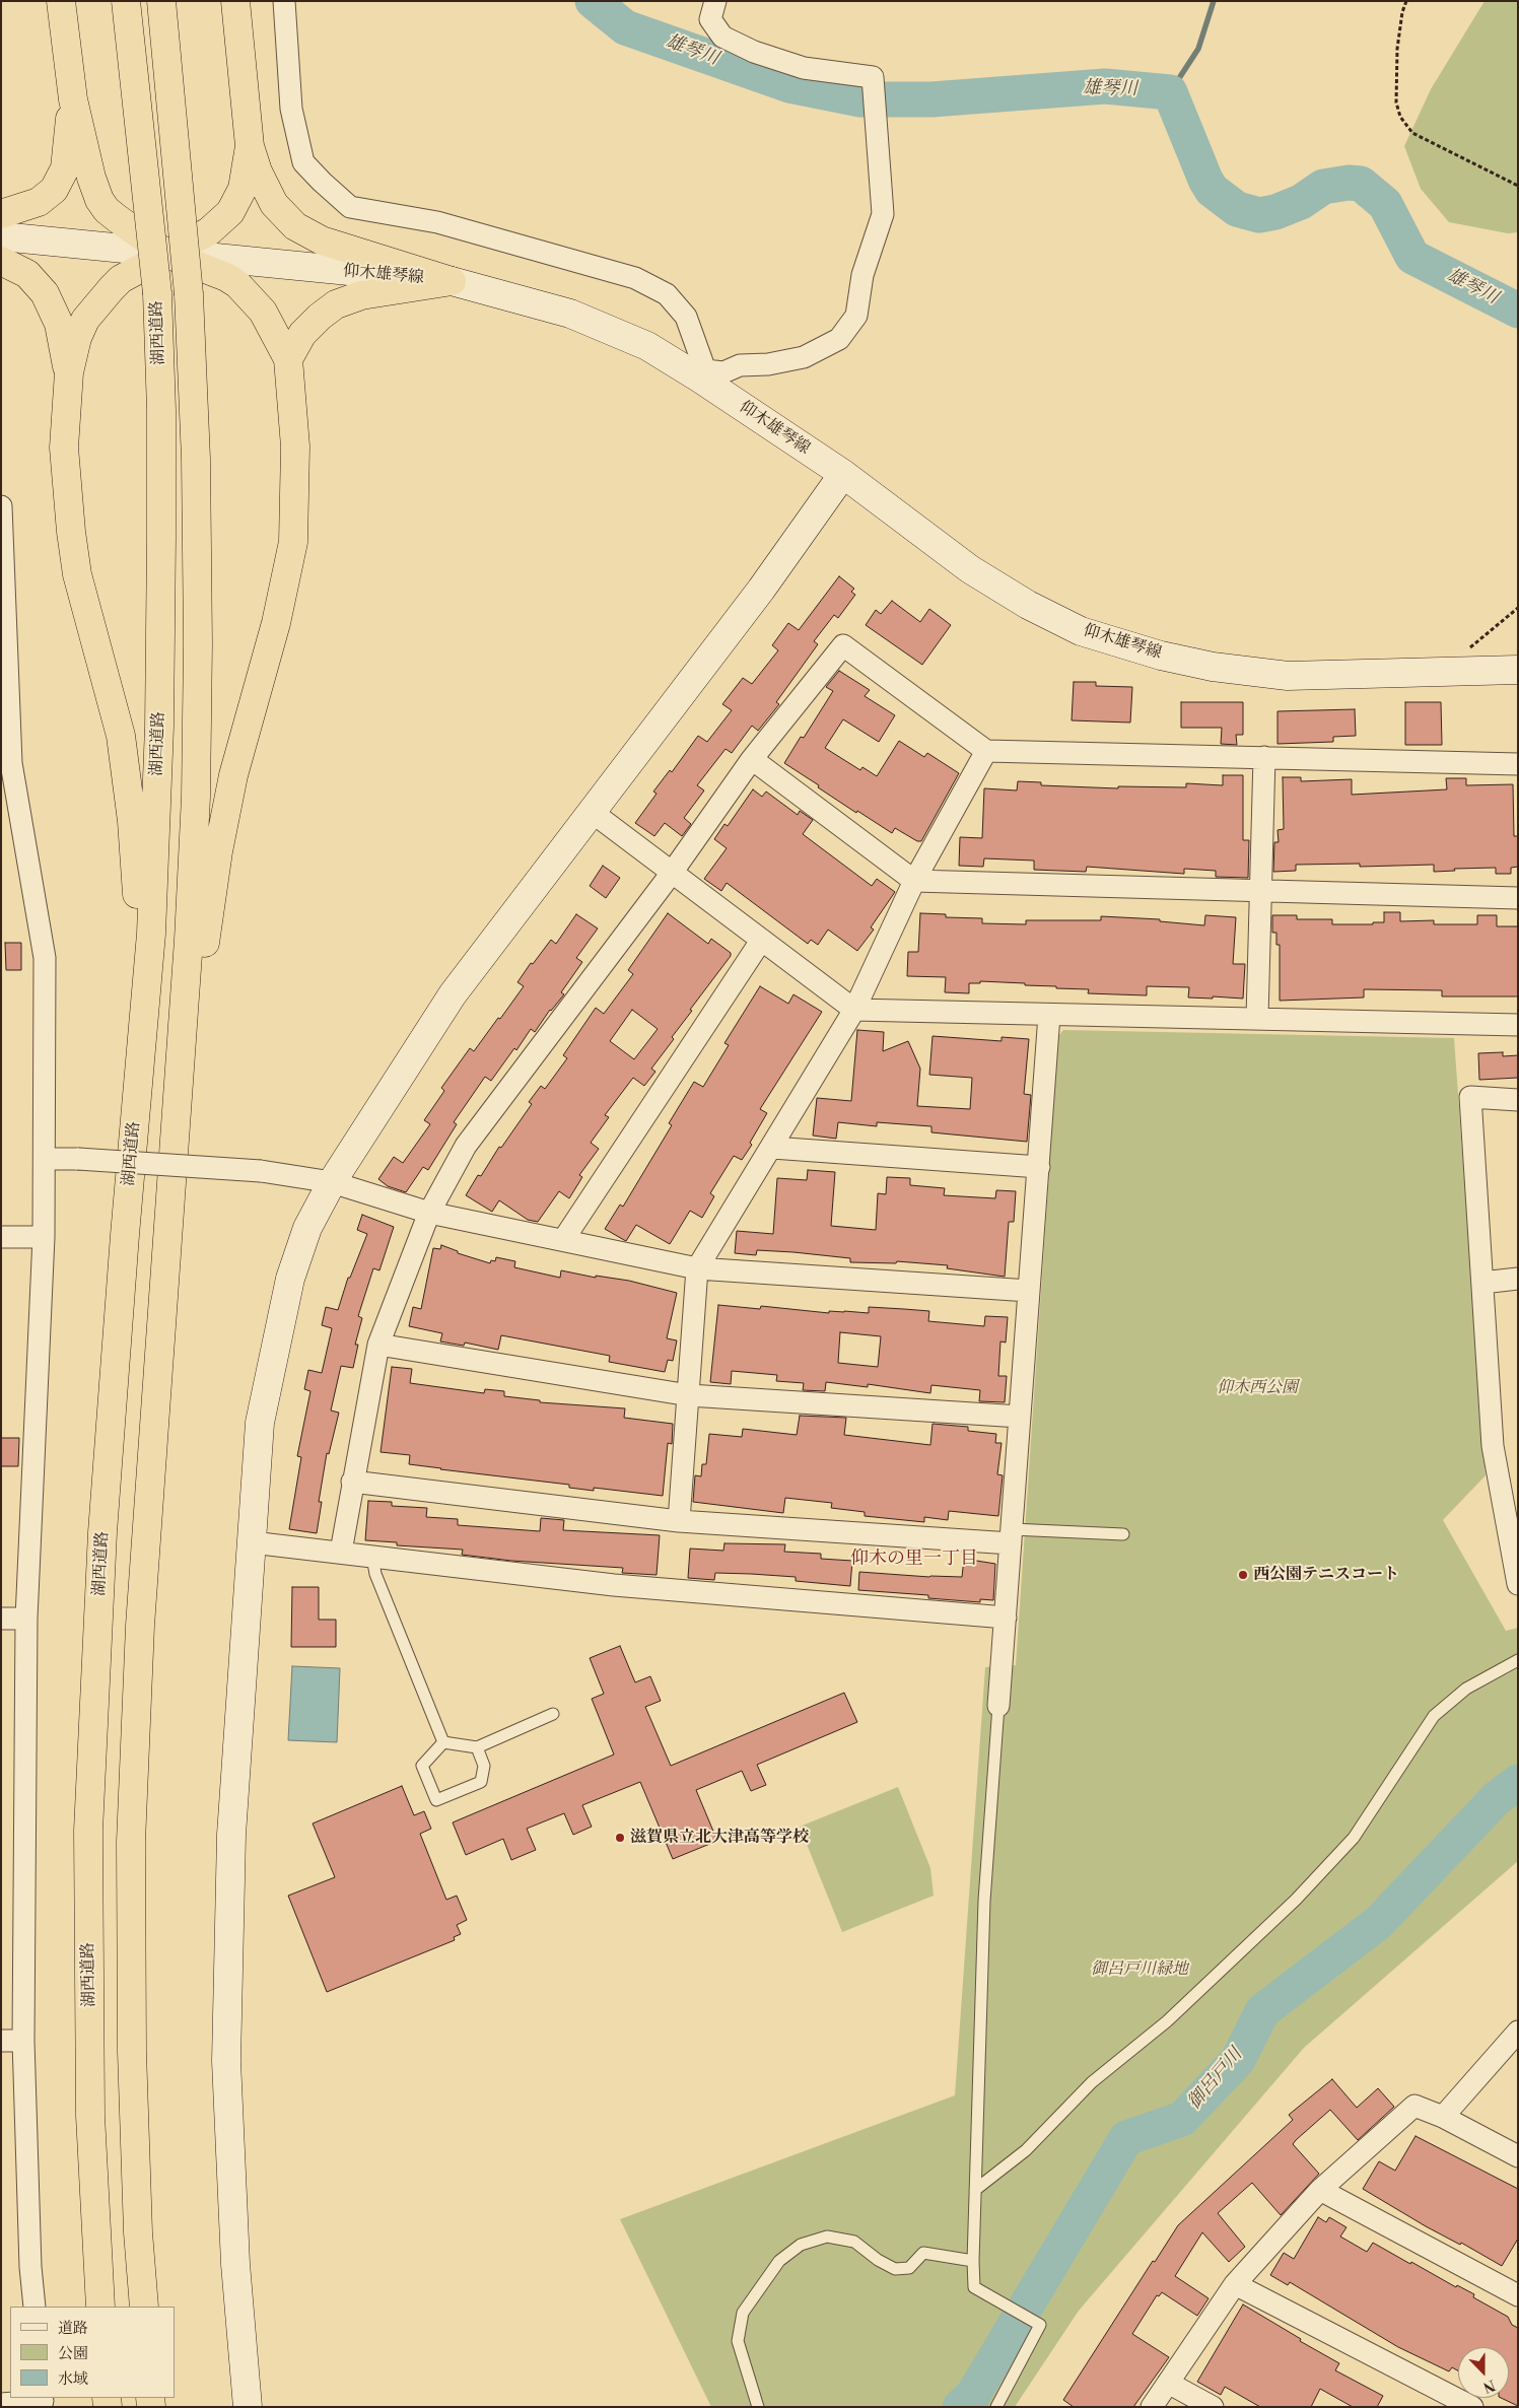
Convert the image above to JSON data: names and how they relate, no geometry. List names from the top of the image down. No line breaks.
{"streets":{"highway":["湖西道路"],"street":["仰木雄琴線"]},"districts":["仰木の里一丁目"],"water":["雄琴川","御呂戸川"],"parks":["仰木西公園","御呂戸川緑地"],"places":["西公園テニスコート","滋賀県立北大津高等学校"],"legend":["道路","公園","水域"],"north":"bottom"}
